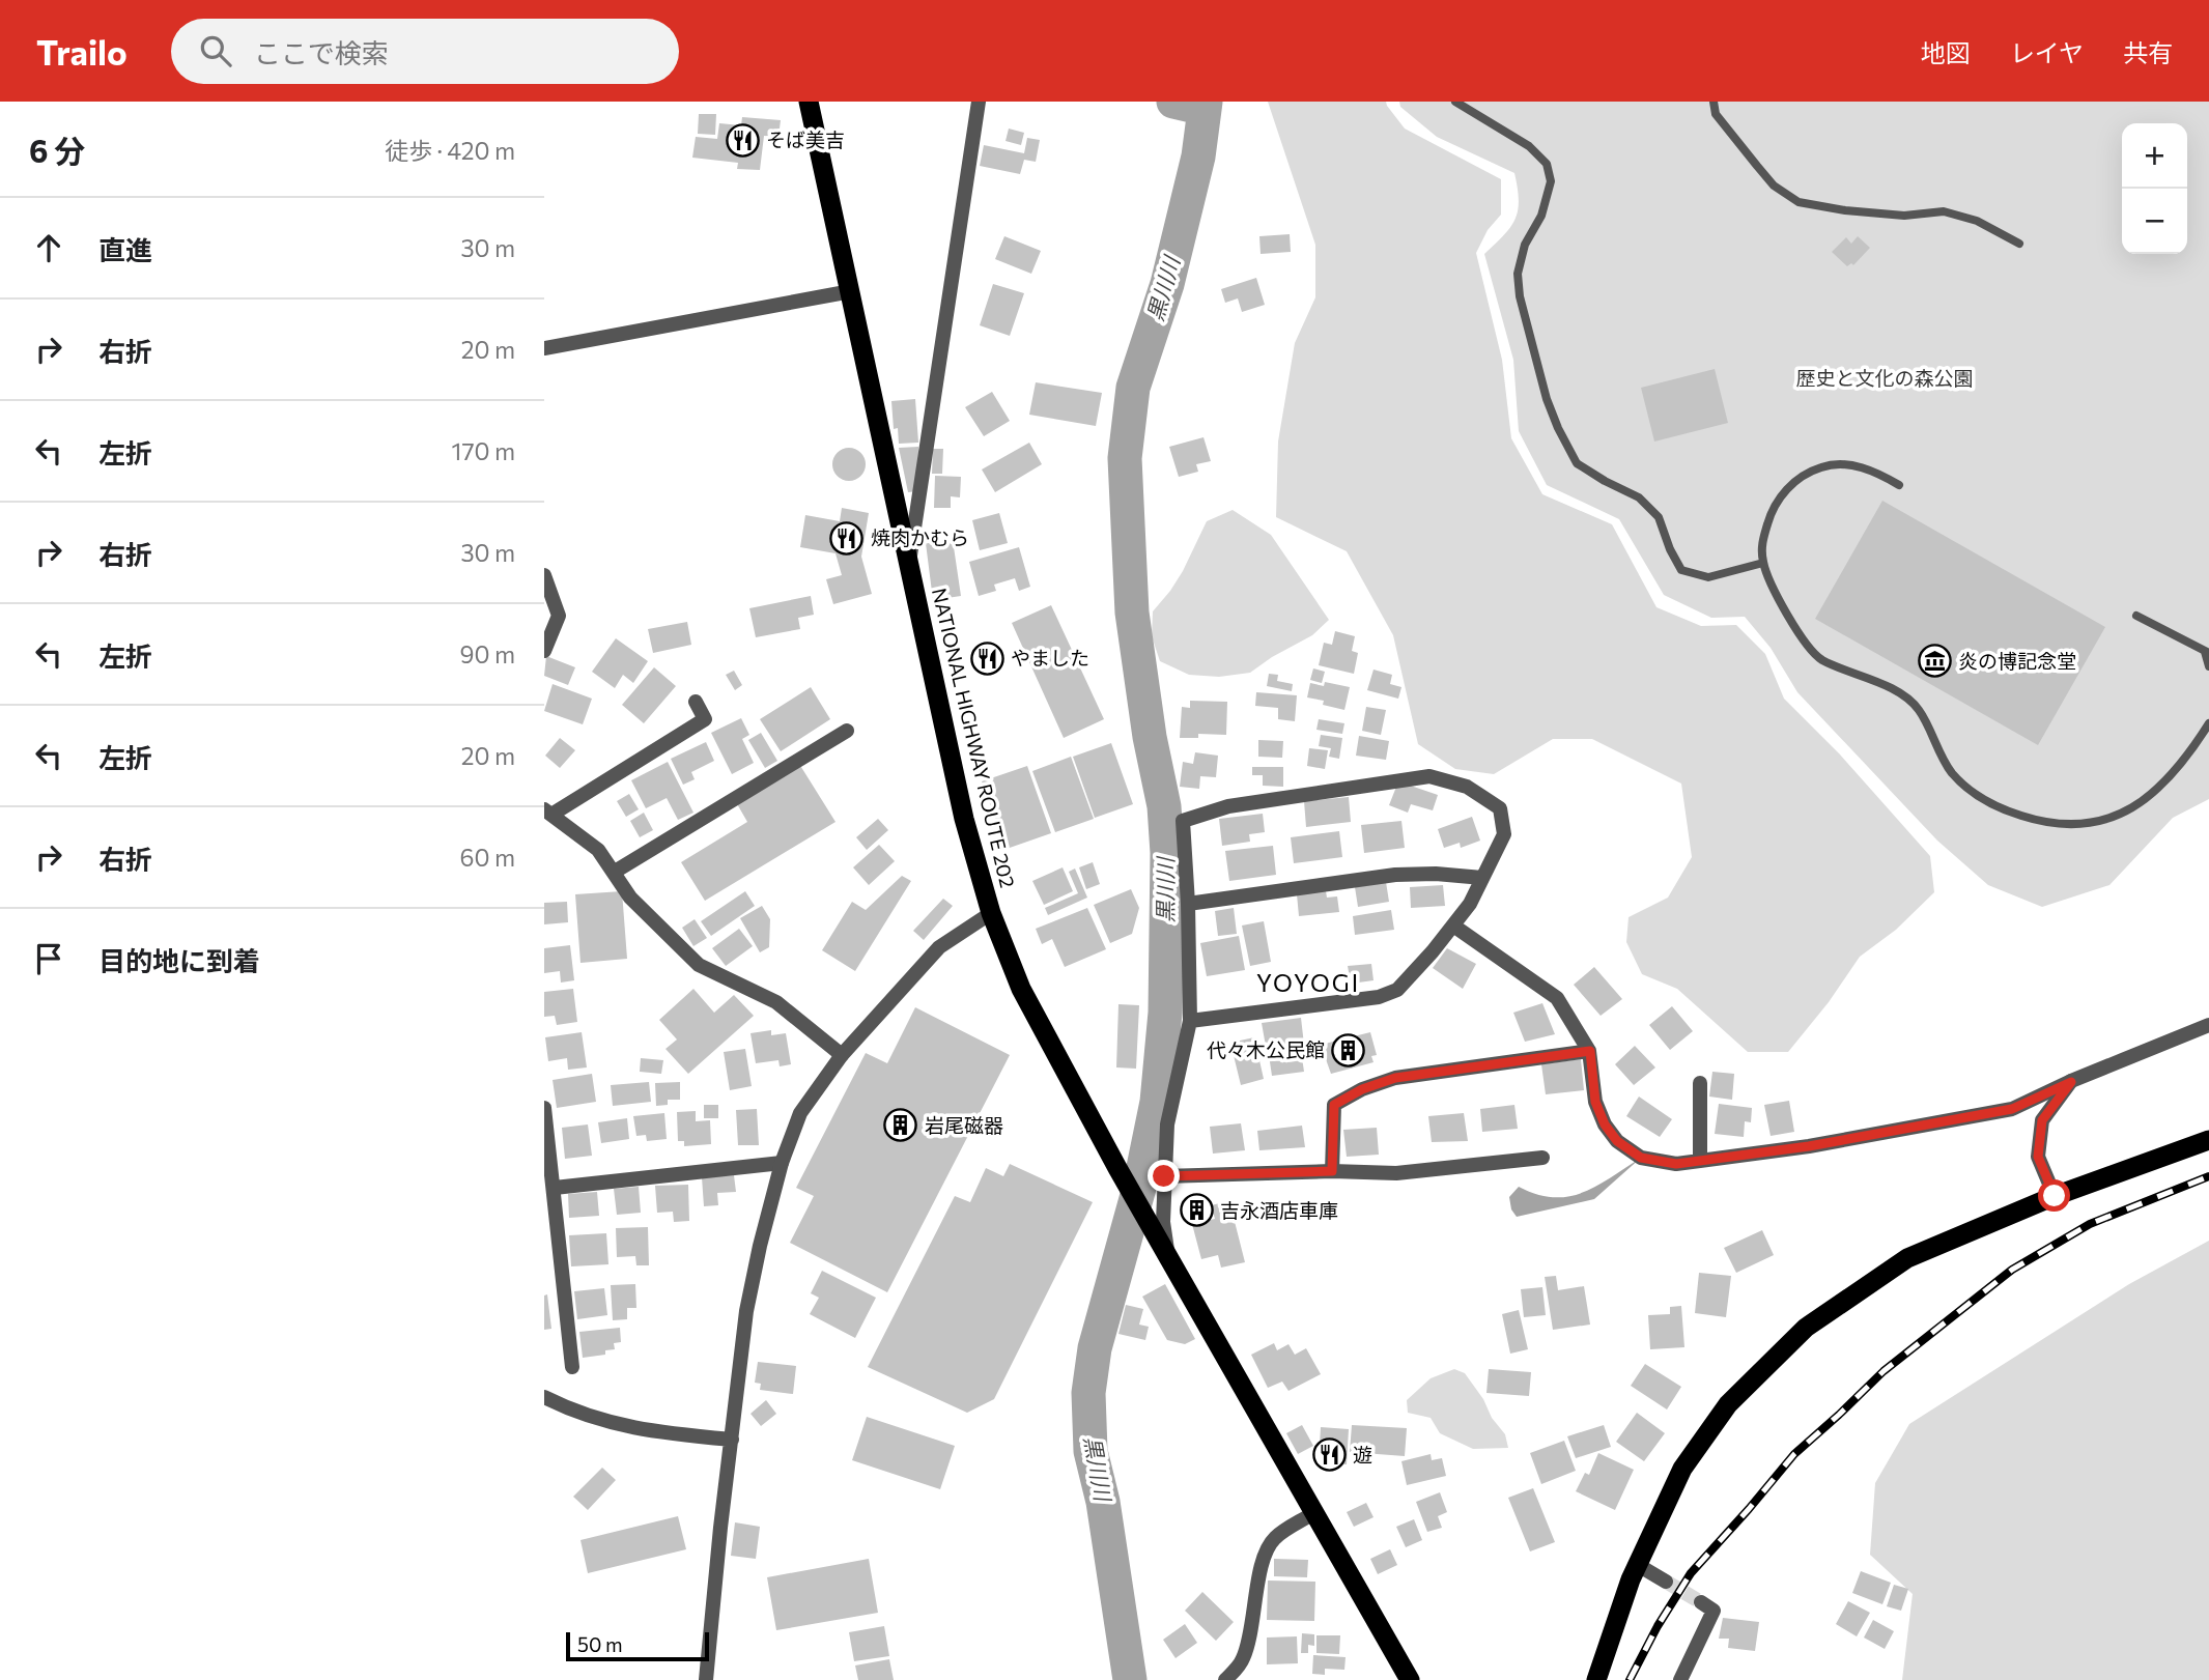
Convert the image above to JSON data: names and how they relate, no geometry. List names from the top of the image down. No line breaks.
{"streets":{"highway":["NATIONAL HIGHWAY ROUTE 202"]},"districts":["YOYOGI"],"water":["黒川川"],"parks":["歴史と文化の森公園"],"places":{"restaurant":["そば美吉","焼肉かむら","やました","遊"],"museum":["炎の博記念堂"],"building":["代々木公民館","岩尾磁器","吉永酒店車庫"]},"scale_bar":"50 m","page":{"header":"Trailo","search":"ここで検索","nav":["地図","レイヤ","共有"],"heading":["6 分","徒歩 · 420 m"],"map_buttons":["+","−"],"list":[["直進","30 m"],["右折","20 m"],["左折","170 m"],["右折","30 m"],["左折","90 m"],["左折","20 m"],["右折","60 m"],"目的地に到着"],"scale":"50 m"}}
